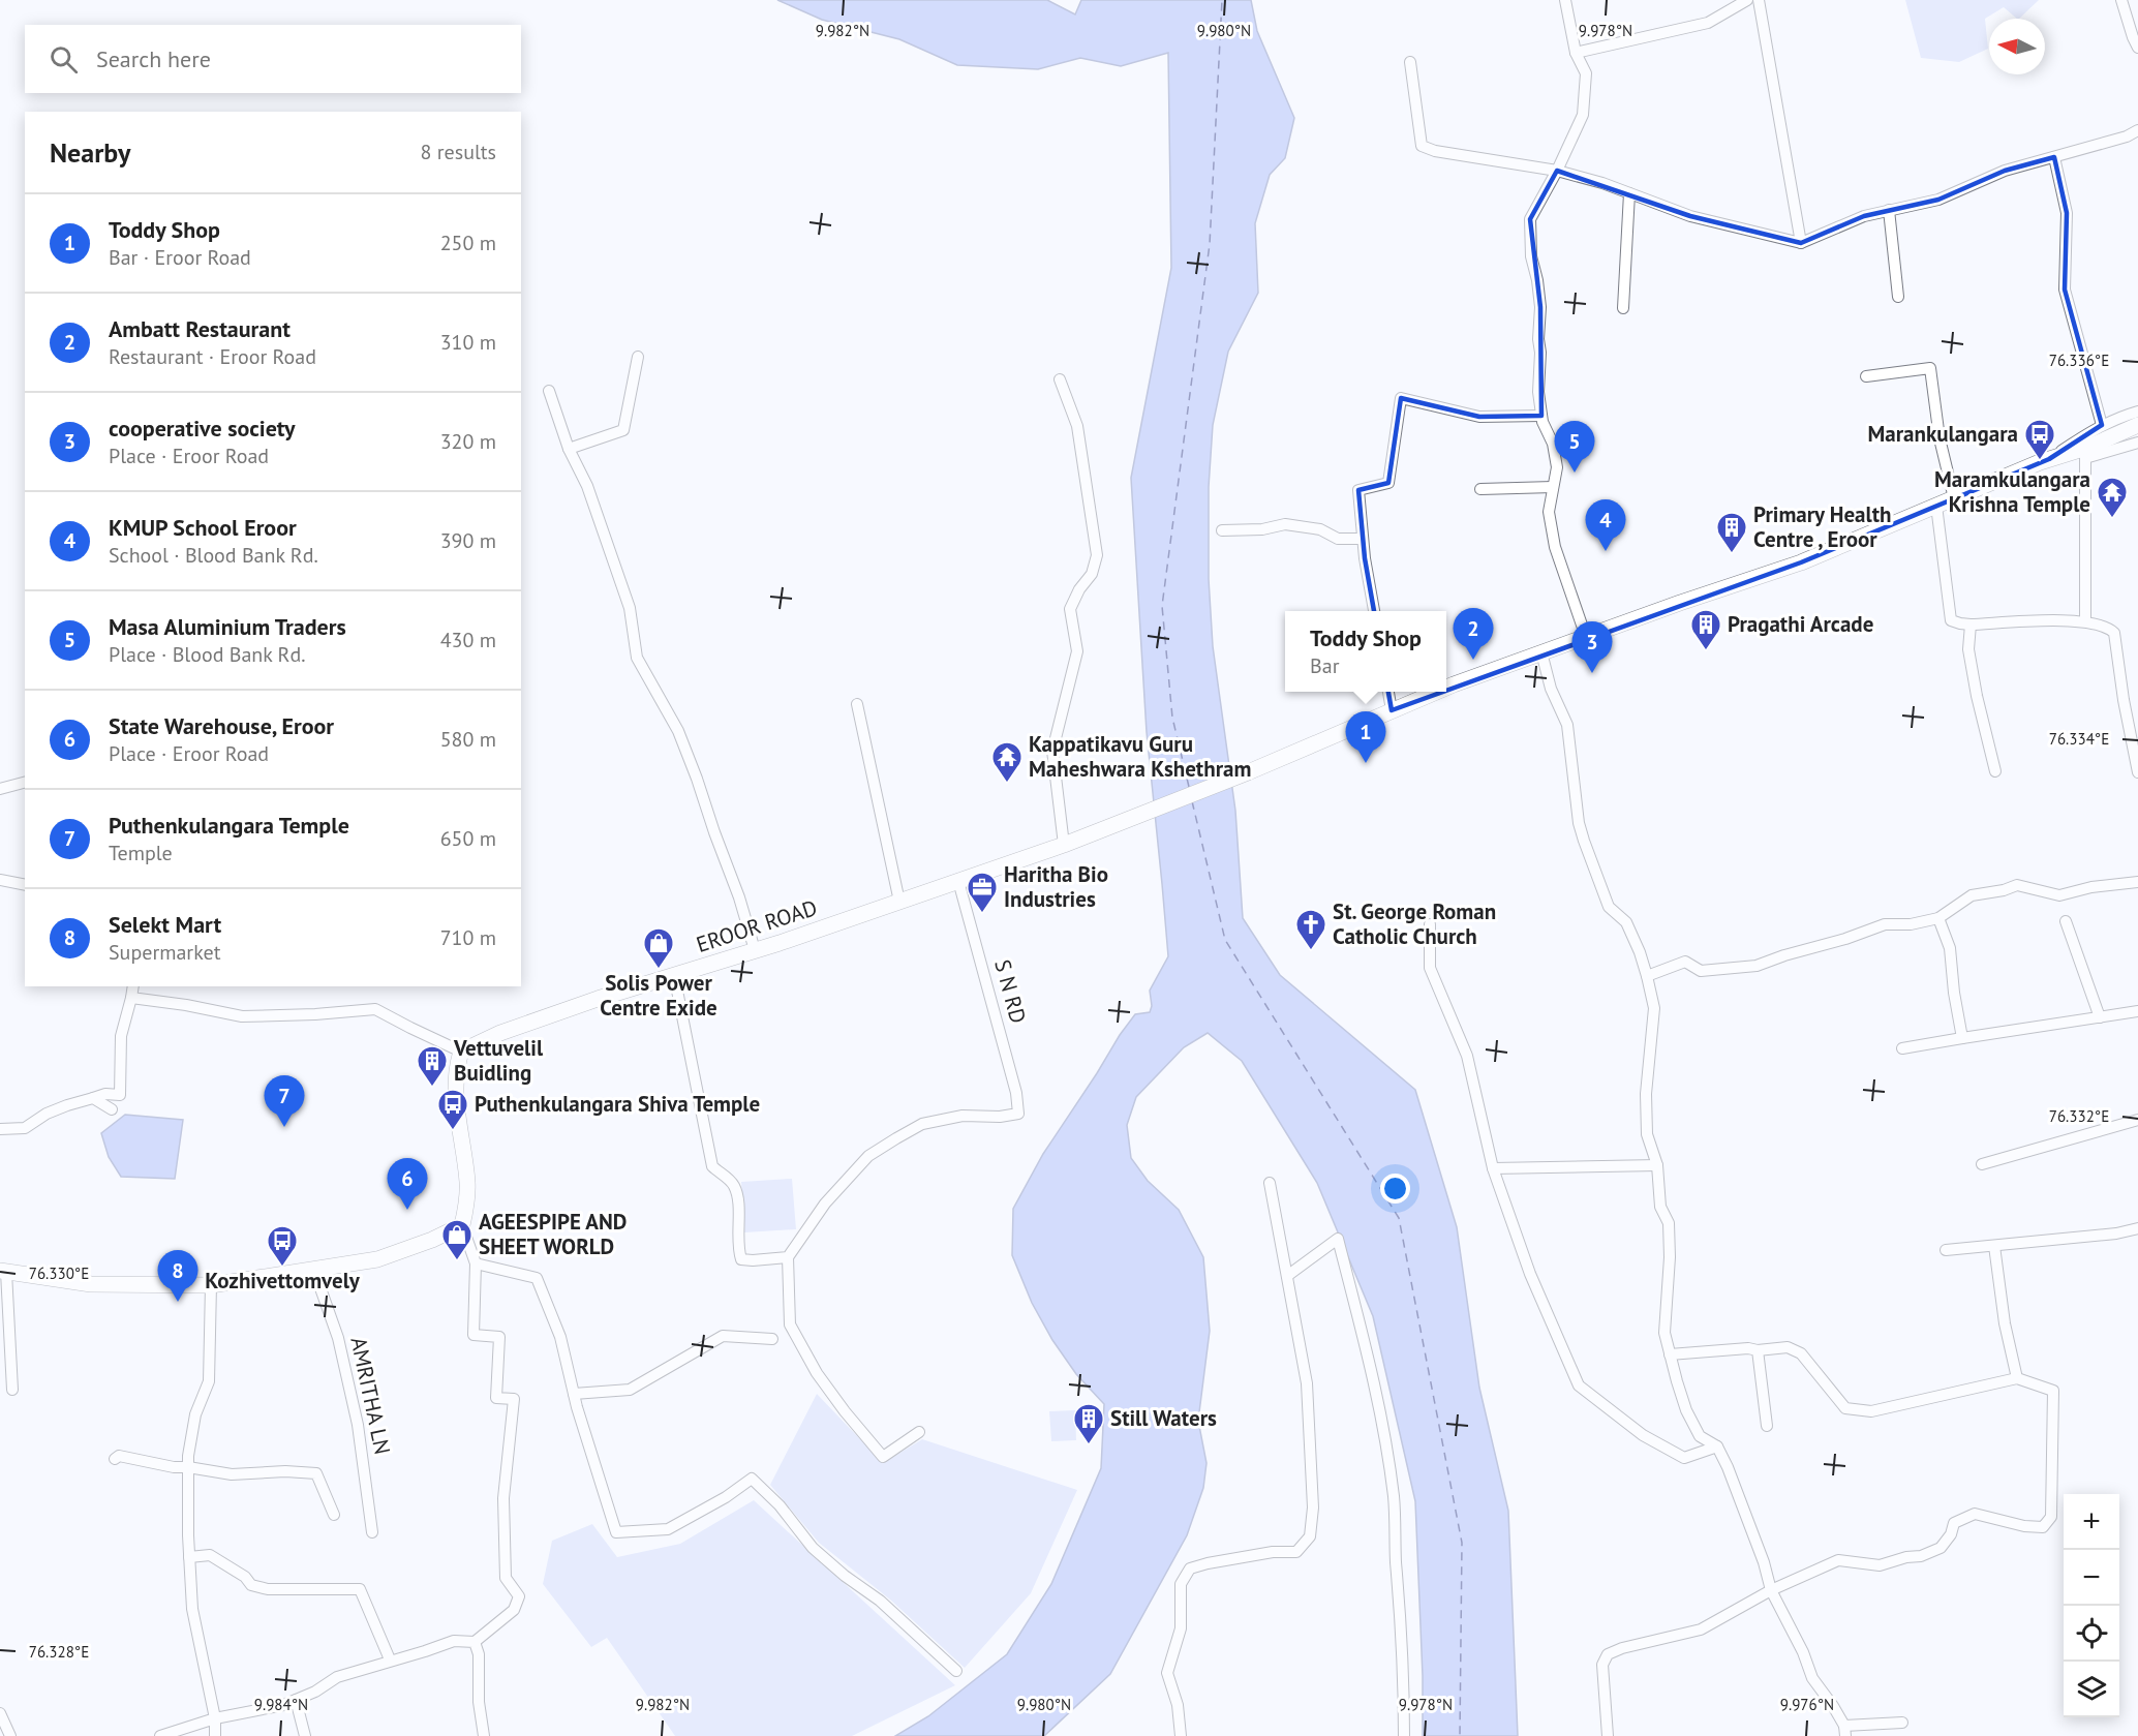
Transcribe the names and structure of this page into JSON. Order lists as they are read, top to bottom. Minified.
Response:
{"streets":{"main road":["EROOR ROAD"],"street":["S N RD","AMRITHA LN"]},"crossings":[["EROOR ROAD","S N RD"]],"places":{"bus stop":["Marankulangara","Puthenkulangara Shiva Temple","Kozhivettomvely"],"temple":["Maramkulangara Krishna Temple","Kappatikavu Guru Maheshwara Kshethram"],"building":["Primary Health Centre , Eroor","Pragathi Arcade","Vettuvelil Buidling","Still Waters"],"office":["Haritha Bio Industries"],"church":["St. George Roman Catholic Church"],"shop":["Solis Power Centre Exide","AGEESPIPE AND SHEET WORLD"]},"north":"left","page":{"search":"Search here","heading":["Nearby","8 results"],"list":[{"mark":"1","name":"Toddy Shop","note":"Bar · Eroor Road","value":"250 m"},{"mark":"2","name":"Ambatt Restaurant","note":"Restaurant · Eroor Road","value":"310 m"},{"mark":"3","name":"cooperative society","note":"Place · Eroor Road","value":"320 m"},{"mark":"4","name":"KMUP School Eroor","note":"School · Blood Bank Rd.","value":"390 m"},{"mark":"5","name":"Masa Aluminium Traders","note":"Place · Blood Bank Rd.","value":"430 m"},{"mark":"6","name":"State Warehouse, Eroor","note":"Place · Eroor Road","value":"580 m"},{"mark":"7","name":"Puthenkulangara Temple","note":"Temple","value":"650 m"},{"mark":"8","name":"Selekt Mart","note":"Supermarket","value":"710 m"}],"pins":["5","4","2","3","1","7","6","8"],"popup":["Toddy Shop","Bar"],"map_buttons":["+","−"]},"coordinates":["9.982°N","9.980°N","9.978°N","76.336°E","76.334°E","76.332°E","76.330°E","76.328°E","9.984°N","9.976°N"]}
